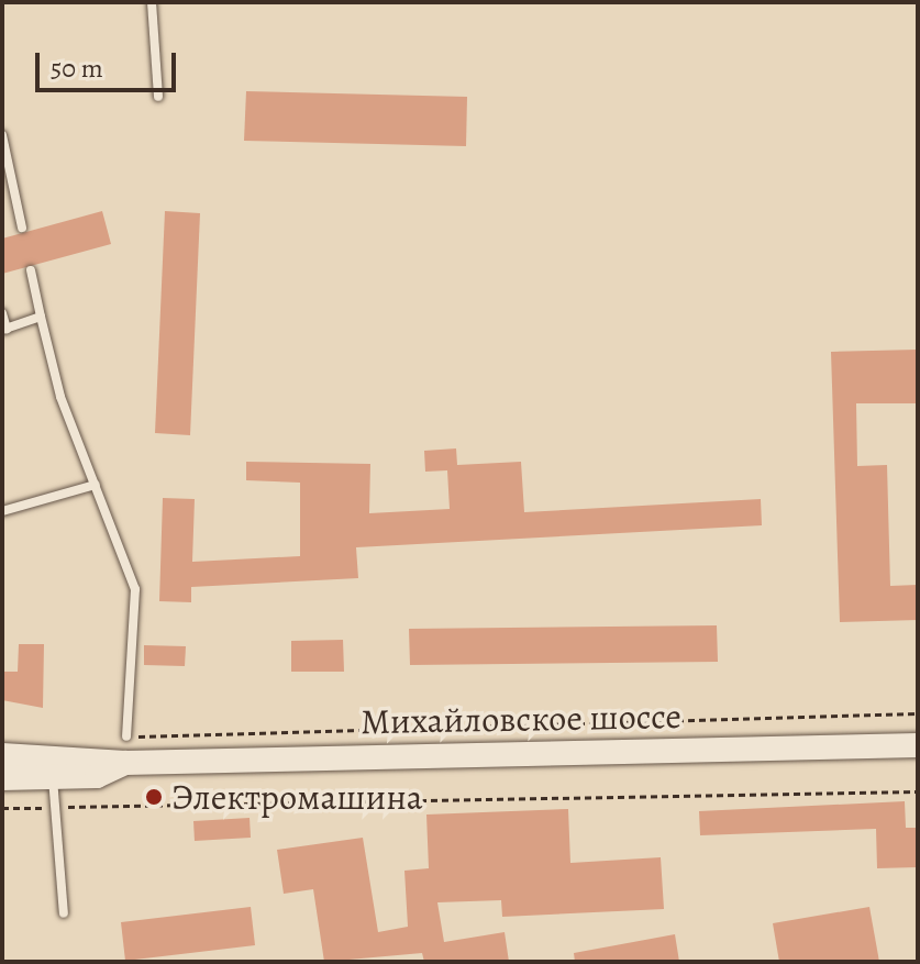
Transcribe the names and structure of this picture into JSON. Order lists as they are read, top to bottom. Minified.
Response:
{"streets":{"main road":["Михайловское шоссе"]},"places":["Электромашина"],"scale_bar":"50 m"}
